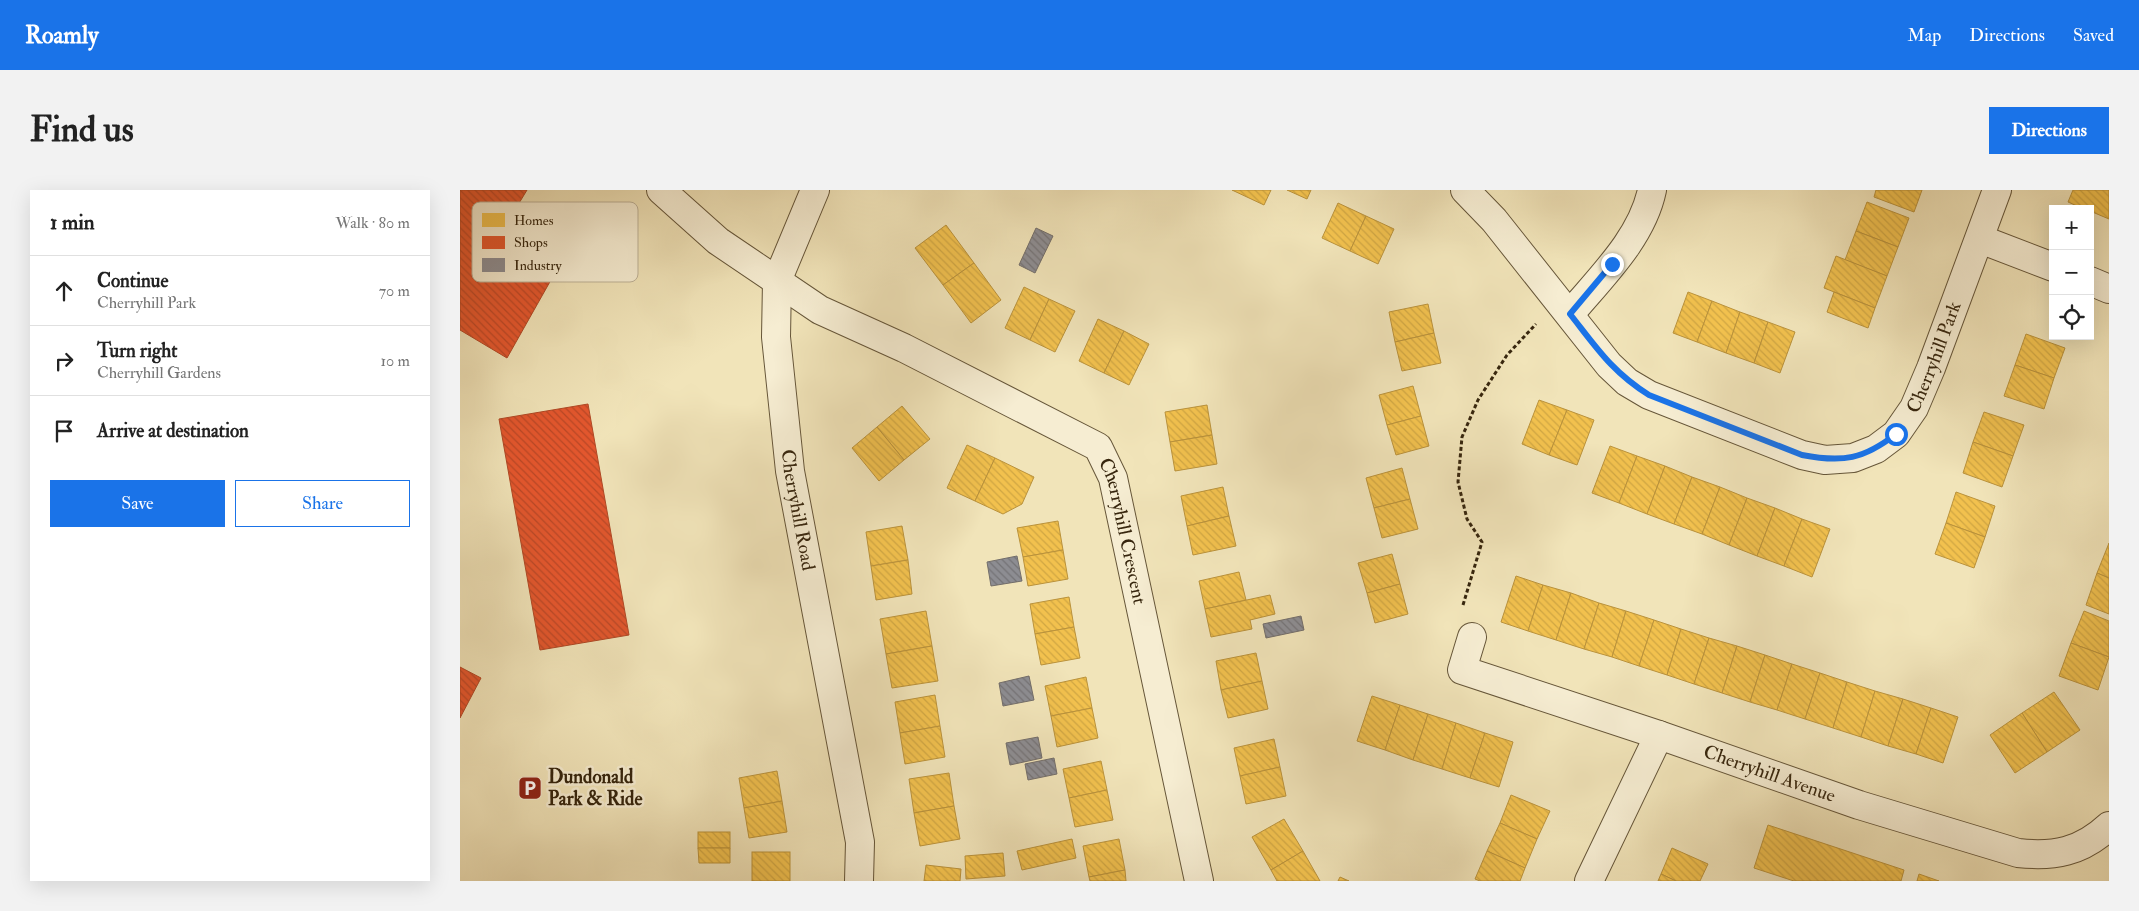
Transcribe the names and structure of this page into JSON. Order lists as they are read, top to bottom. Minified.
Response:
{"streets":{"street":["Cherryhill Park","Cherryhill Road","Cherryhill Crescent","Cherryhill Avenue"]},"crossings":[["Cherryhill Road","Cherryhill Crescent"]],"places":{"parking":["Dundonald Park & Ride"]},"legend":["Homes","Shops","Industry"],"page":{"header":"Roamly","nav":["Map","Directions","Saved"],"buttons":["Directions",["Save","Share"]],"title":"Find us","heading":["1 min","Walk · 80 m"],"map_buttons":["+","−"],"list":[["Continue","Cherryhill Park","70 m"],["Turn right","Cherryhill Gardens","10 m"],"Arrive at destination"]}}
